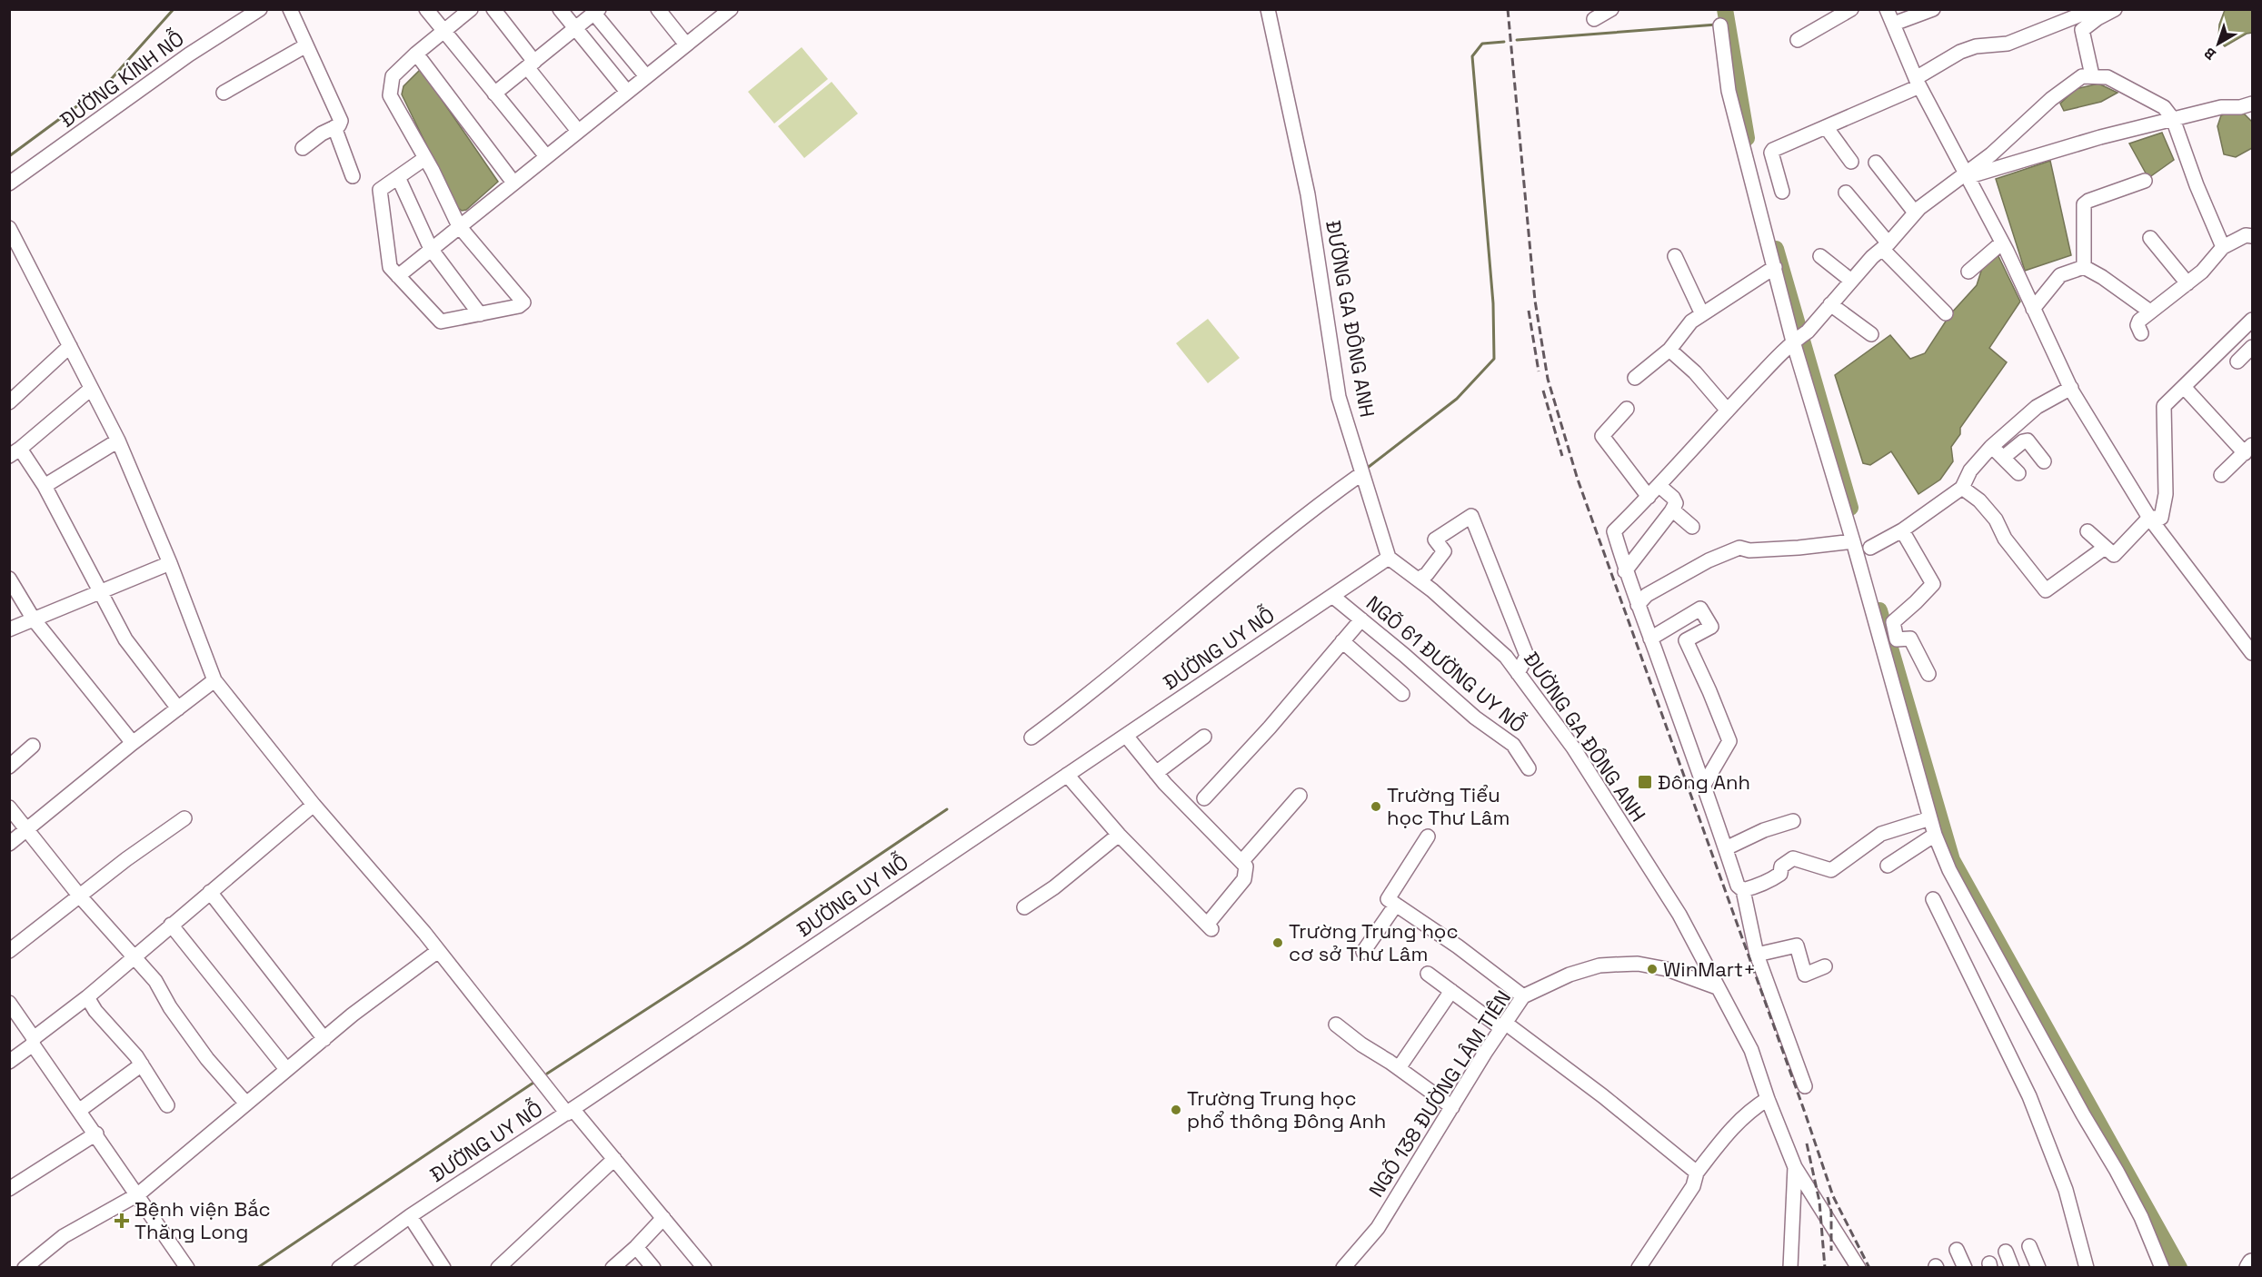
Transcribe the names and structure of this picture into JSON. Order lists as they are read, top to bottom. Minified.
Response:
{"streets":{"street":["ĐƯỜNG KÍNH NỖ","ĐƯỜNG GA ĐÔNG ANH","ĐƯỜNG UY NỖ","NGÕ 61 ĐƯỜNG UY NỖ","NGÕ 138 ĐƯỜNG LÂM TIÊN"]},"crossings":[["ĐƯỜNG GA ĐÔNG ANH","ĐƯỜNG UY NỖ"],["ĐƯỜNG GA ĐÔNG ANH","NGÕ 138 ĐƯỜNG LÂM TIÊN"],["ĐƯỜNG UY NỖ","NGÕ 61 ĐƯỜNG UY NỖ"]],"places":{"transit":["Đông Anh"],"other":["Trường Tiểu học Thư Lâm","Trường Trung học cơ sở Thư Lâm","WinMart+","Trường Trung học phổ thông Đông Anh"],"health":["Bệnh viện Bắc Thăng Long"]},"north":"bottom left"}
